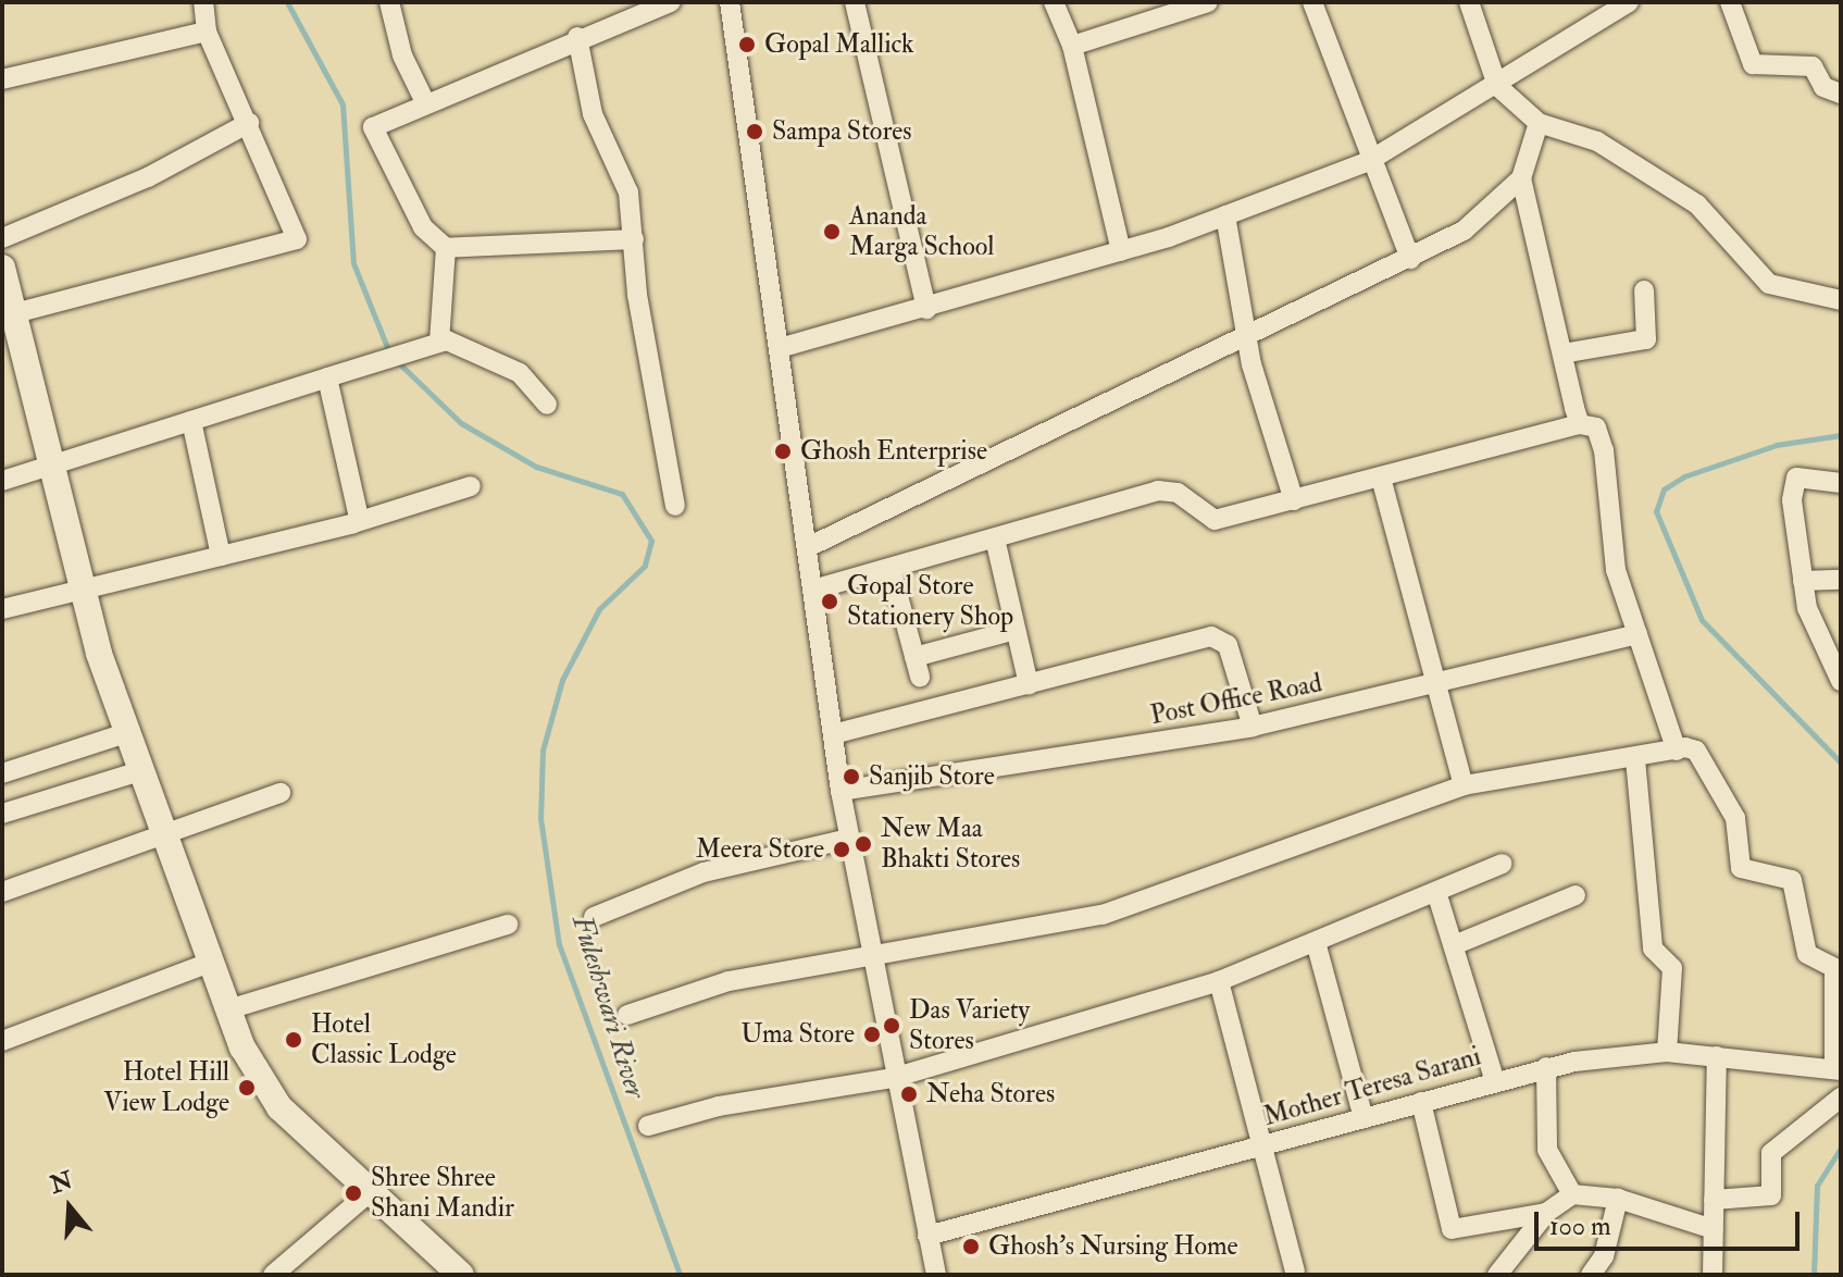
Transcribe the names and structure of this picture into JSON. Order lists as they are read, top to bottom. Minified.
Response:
{"streets":{"street":["Post Office Road","Mother Teresa Sarani"]},"water":["Fuleshwari River"],"places":["Gopal Mallick","Sampa Stores","Ananda Marga School","Ghosh Enterprise","Gopal Store Stationery Shop","Sanjib Store","New Maa Bhakti Stores","Meera Store","Das Variety Stores","Uma Store","Hotel Classic Lodge","Hotel Hill View Lodge","Neha Stores","Shree Shree Shani Mandir","Ghosh's Nursing Home"],"scale_bar":"100 m","north":"top"}
